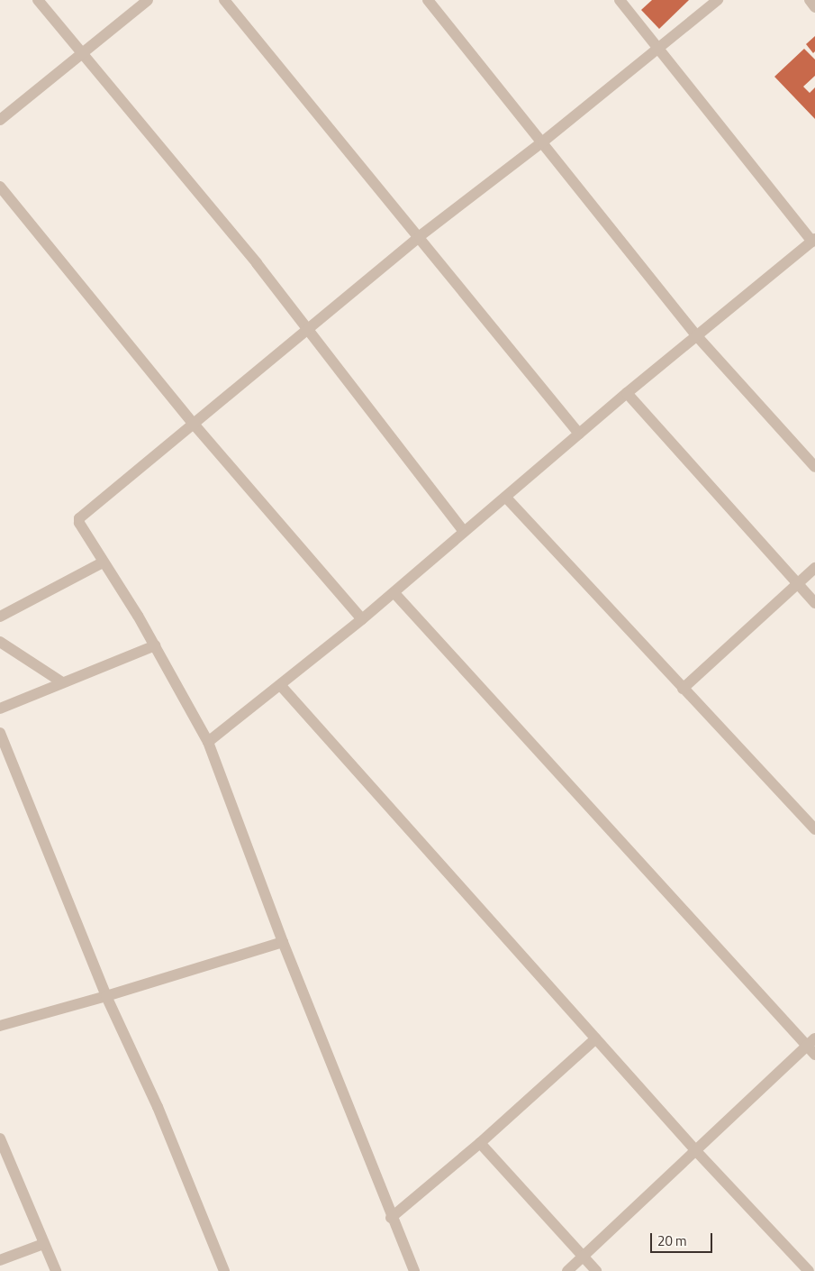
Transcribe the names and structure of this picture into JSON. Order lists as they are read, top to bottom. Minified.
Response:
{"scale_bar":"20 m"}
